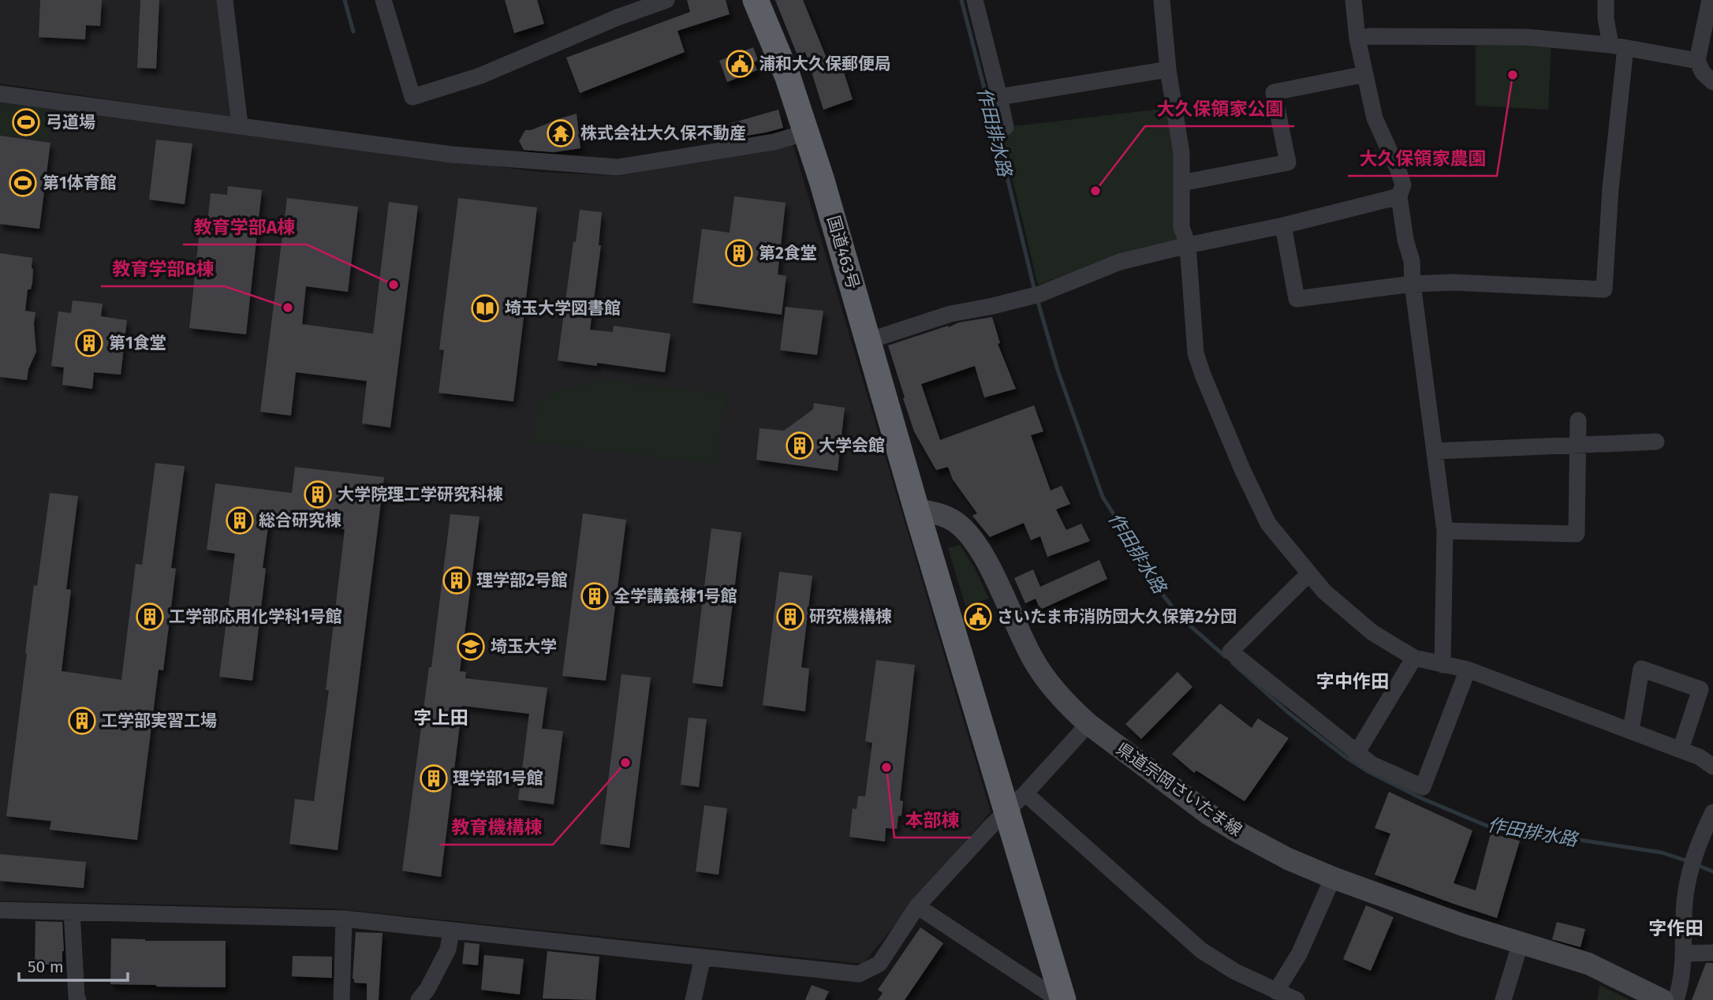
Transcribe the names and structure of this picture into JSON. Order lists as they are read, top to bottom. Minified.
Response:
{"streets":{"highway":["国道463号"],"main road":["県道宗岡さいたま線"]},"crossings":[["国道463号","県道宗岡さいたま線"]],"districts":["字中作田","字上田","字作田"],"water":["作田排水路"],"places":{"public building":["浦和大久保郵便局","さいたま市消防団大久保第2分団"],"other":["大久保領家農園","大久保領家公園","教育学部A棟","教育学部B棟","教育機構棟","本部棟"],"sports":["弓道場","第1体育館"],"temple":["株式会社大久保不動産"],"building":["第2食堂","第1食堂","大学会館","大学院理工学研究科棟","総合研究棟","理学部2号館","全学講義棟1号館","工学部応用化学科1号館","研究機構棟","工学部実習工場","理学部1号館"],"library":["埼玉大学図書館"],"school or university":["埼玉大学"]},"scale_bar":"50 m"}
